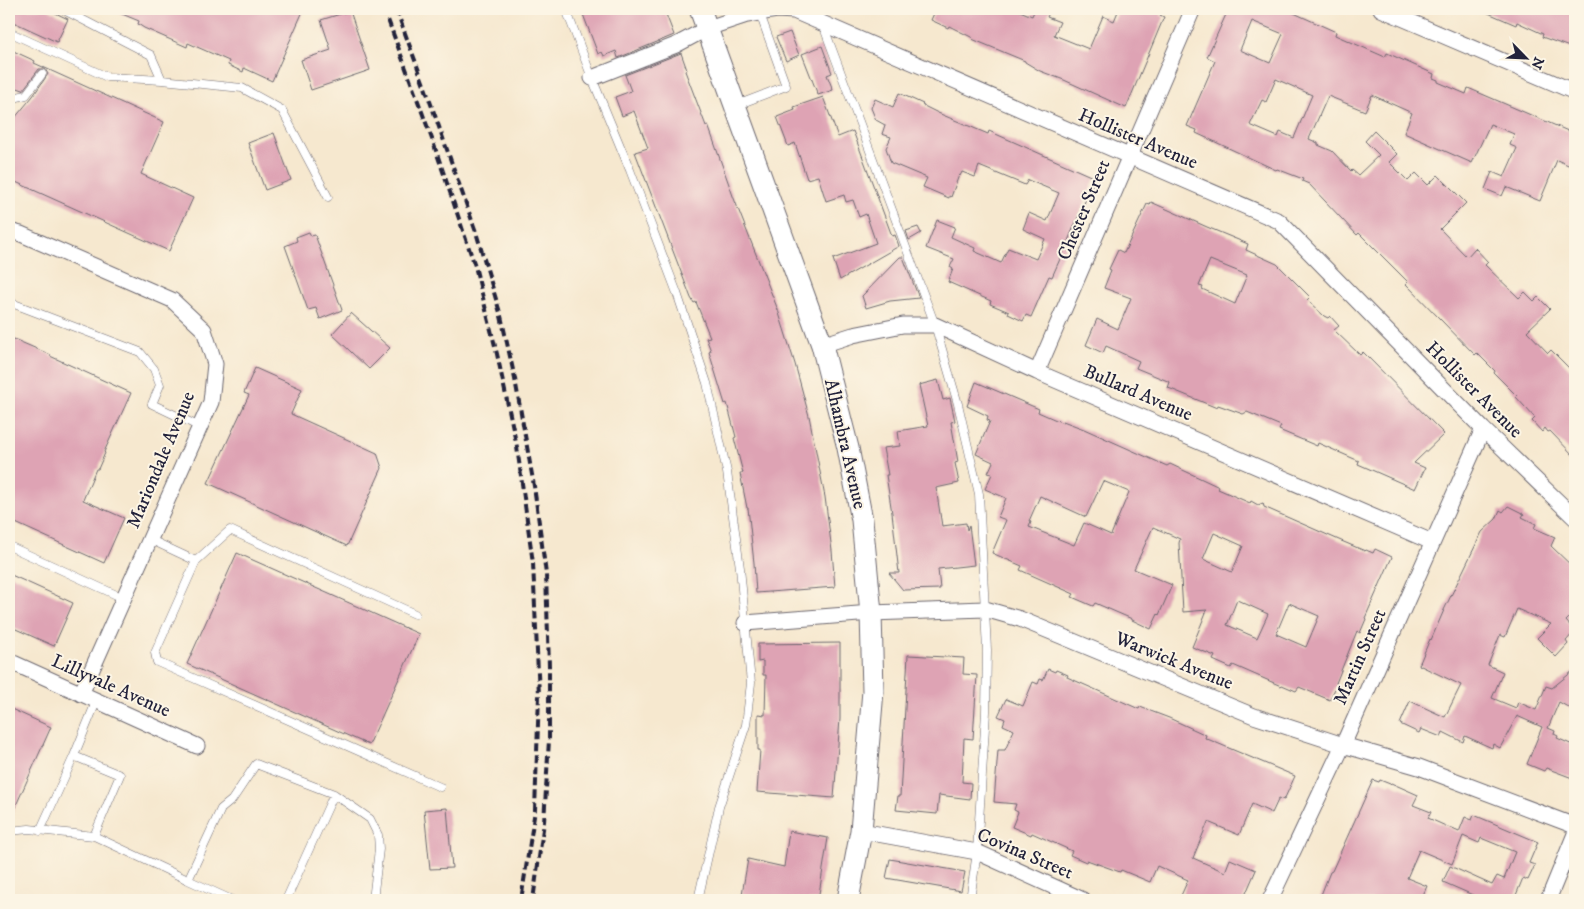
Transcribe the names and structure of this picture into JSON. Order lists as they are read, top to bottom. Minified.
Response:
{"streets":{"main road":["Alhambra Avenue"],"street":["Hollister Avenue","Chester Street","Bullard Avenue","Mariondale Avenue","Martin Street","Warwick Avenue","Lillyvale Avenue","Covina Street"]},"crossings":[["Hollister Avenue","Chester Street"],["Hollister Avenue","Alhambra Avenue"],["Hollister Avenue","Martin Street"],["Chester Street","Bullard Avenue"],["Bullard Avenue","Alhambra Avenue"],["Bullard Avenue","Martin Street"],["Alhambra Avenue","Warwick Avenue"],["Alhambra Avenue","Covina Street"],["Mariondale Avenue","Lillyvale Avenue"],["Martin Street","Warwick Avenue"]],"north":"bottom right"}
